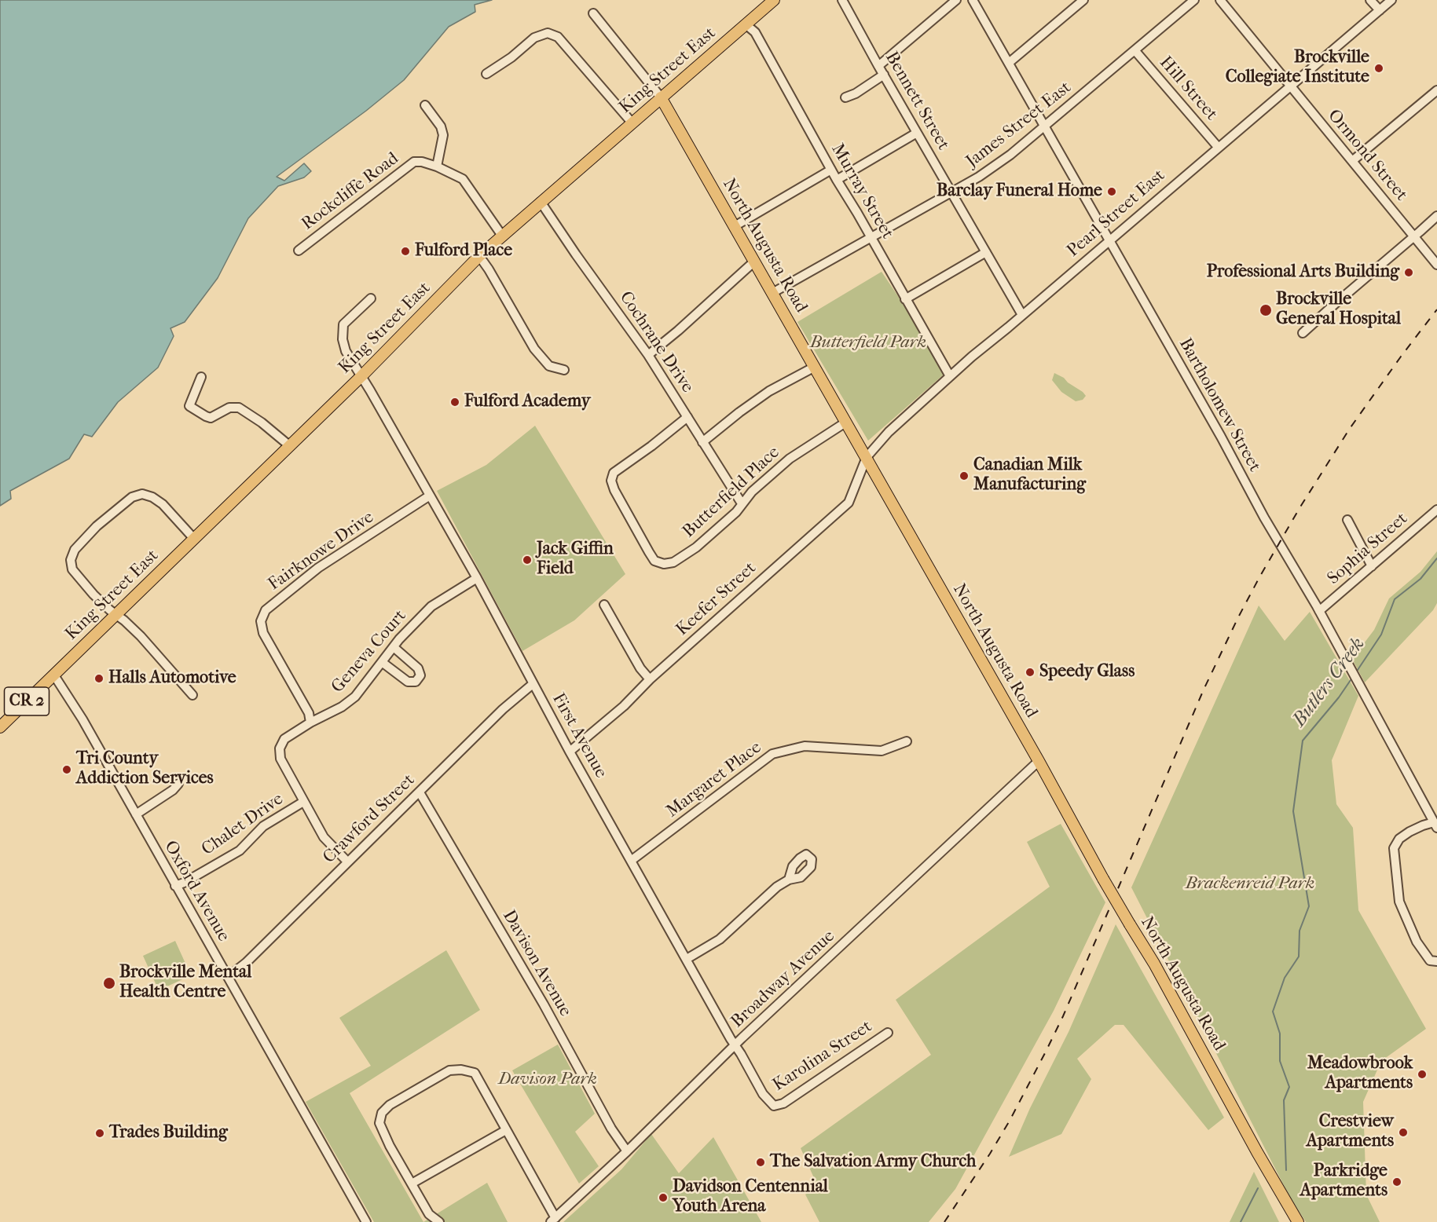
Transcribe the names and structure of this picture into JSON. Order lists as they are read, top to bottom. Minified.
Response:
{"streets":{"main road":["King Street East","North Augusta Road","CR 2"],"street":["Hill Street","Bennett Street","James Street East","Ormond Street","Rockcliffe Road","Murray Street","Pearl Street East","Cochrane Drive","Bartholomew Street","Butterfield Place","Sophia Street","Fairknowe Drive","Keefer Street","Geneva Court","First Avenue","Margaret Place","Crawford Street","Chalet Drive","Oxford Avenue","Davison Avenue","Broadway Avenue","Karolina Street"]},"crossings":[["King Street East","Rockcliffe Road"],["King Street East","Murray Street"],["King Street East","North Augusta Road"],["King Street East","Cochrane Drive"],["King Street East","CR 2"],["King Street East","First Avenue"],["King Street East","Oxford Avenue"],["Hill Street","James Street East"],["Hill Street","Pearl Street East"],["Bennett Street","James Street East"],["Bennett Street","Pearl Street East"],["James Street East","Murray Street"],["James Street East","North Augusta Road"],["James Street East","Bartholomew Street"],["Ormond Street","Pearl Street East"],["Murray Street","Pearl Street East"],["Pearl Street East","North Augusta Road"],["Pearl Street East","Bartholomew Street"],["Pearl Street East","Keefer Street"],["North Augusta Road","Butterfield Place"],["North Augusta Road","Keefer Street"],["North Augusta Road","Broadway Avenue"],["Cochrane Drive","Butterfield Place"],["Bartholomew Street","Sophia Street"],["Fairknowe Drive","Geneva Court"],["Fairknowe Drive","First Avenue"],["Keefer Street","First Avenue"],["Geneva Court","First Avenue"],["Geneva Court","Crawford Street"],["Geneva Court","Chalet Drive"],["CR 2","Oxford Avenue"],["First Avenue","Margaret Place"],["First Avenue","Crawford Street"],["First Avenue","Broadway Avenue"],["First Avenue","Karolina Street"],["Crawford Street","Oxford Avenue"],["Crawford Street","Davison Avenue"],["Chalet Drive","Oxford Avenue"],["Davison Avenue","Broadway Avenue"]],"water":["Butlers Creek"],"parks":["Butterfield Park","Brackenreid Park","Davison Park"],"places":["Brockville Collegiate Institute","Barclay Funeral Home","Fulford Place","Professional Arts Building","Brockville General Hospital","Fulford Academy","Canadian Milk Manufacturing","Jack Giffin Field","Speedy Glass","Halls Automotive","Tri County Addiction Services","Brockville Mental Health Centre","Meadowbrook Apartments","Crestview Apartments","Trades Building","The Salvation Army Church","Parkridge Apartments","Davidson Centennial Youth Arena"]}
